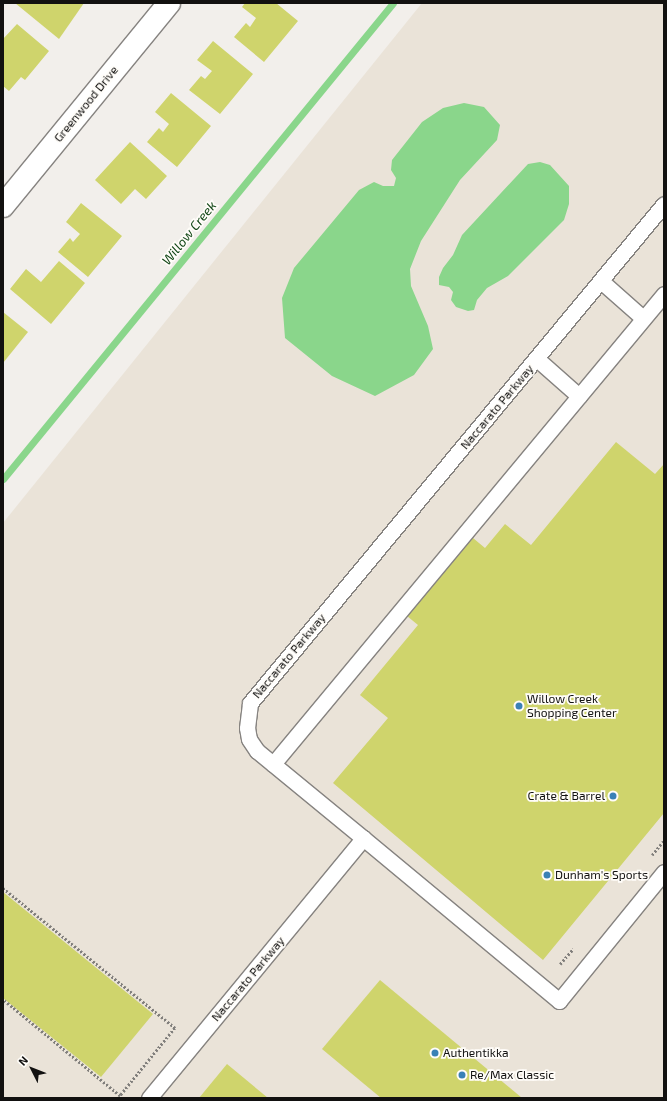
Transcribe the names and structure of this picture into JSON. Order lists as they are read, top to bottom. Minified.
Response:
{"streets":{"street":["Greenwood Drive"],"lane":["Naccarato Parkway"]},"water":["Willow Creek"],"places":["Willow Creek Shopping Center","Crate & Barrel","Dunham's Sports","Authentikka","Re/Max Classic"],"north":"top left"}
